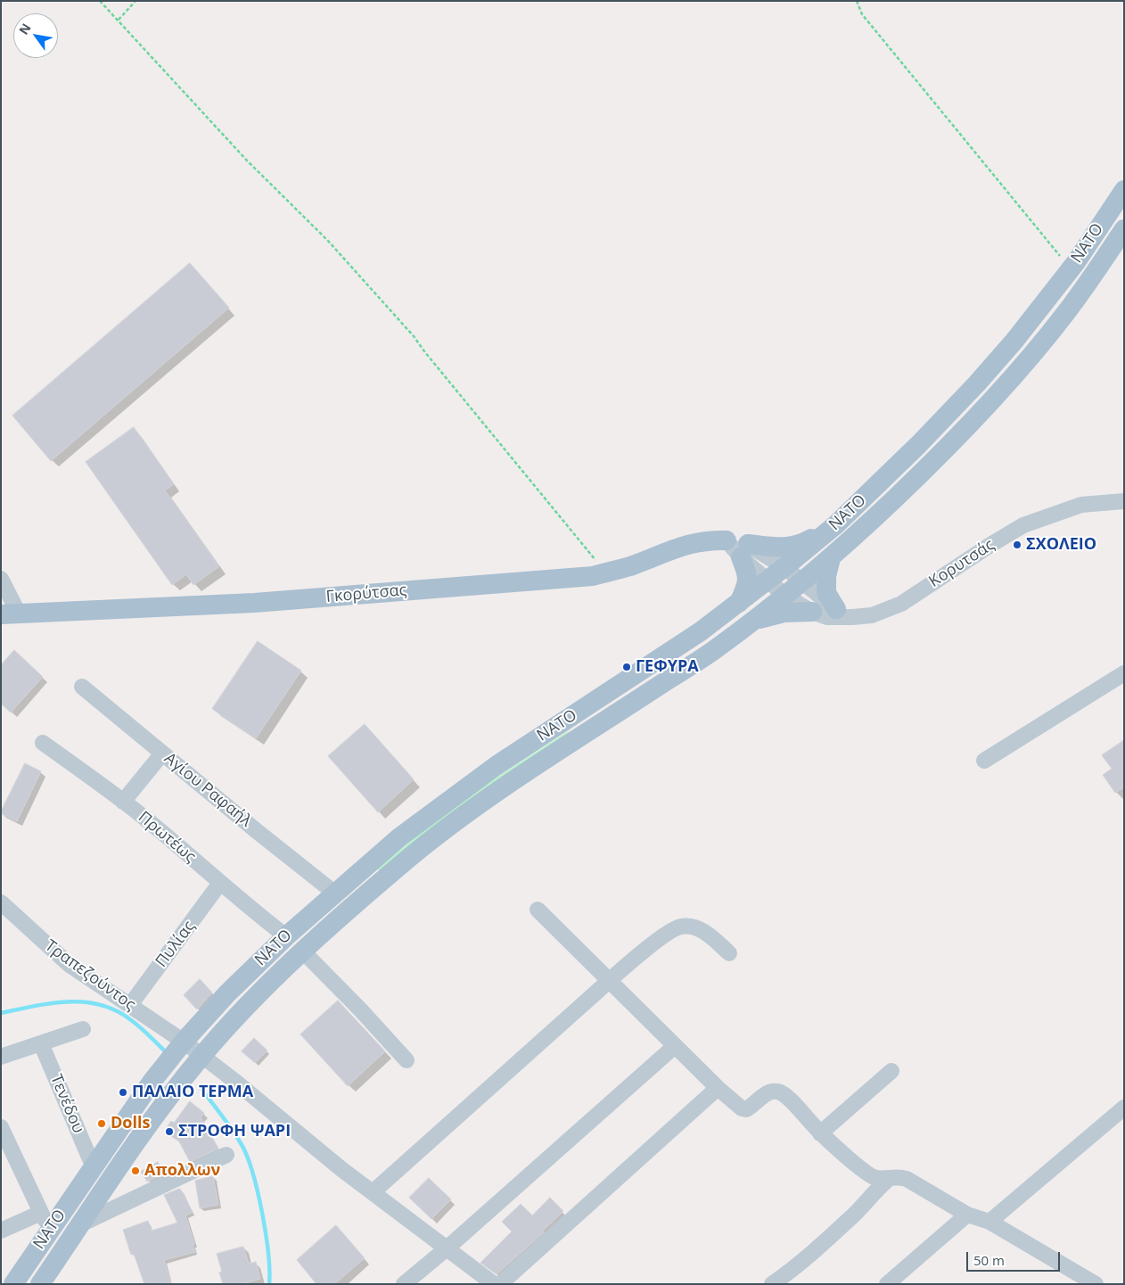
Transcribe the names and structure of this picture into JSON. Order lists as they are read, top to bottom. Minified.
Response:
{"streets":{"main road":["ΝΑΤΟ","Γκορύτσας"],"street":["Κορυτσάς","Αγίου Ραφαήλ","Πρωτέως","Πυλίας","Τραπεζούντος","Τενέδου"]},"crossings":[["ΝΑΤΟ","Κορυτσάς"],["ΝΑΤΟ","Αγίου Ραφαήλ"],["ΝΑΤΟ","Πρωτέως"],["ΝΑΤΟ","Τραπεζούντος"],["ΝΑΤΟ","Τενέδου"],["Πρωτέως","Πυλίας"],["Πυλίας","Τραπεζούντος"]],"places":["ΣΧΟΛΕΙΟ","ΓΕΦΥΡΑ","ΠΑΛΑΙΟ ΤΕΡΜΑ","Dolls","ΣΤΡΟΦΗ ΨΑΡΙ","Απολλων"],"scale_bar":"50 m","north":"top left"}
